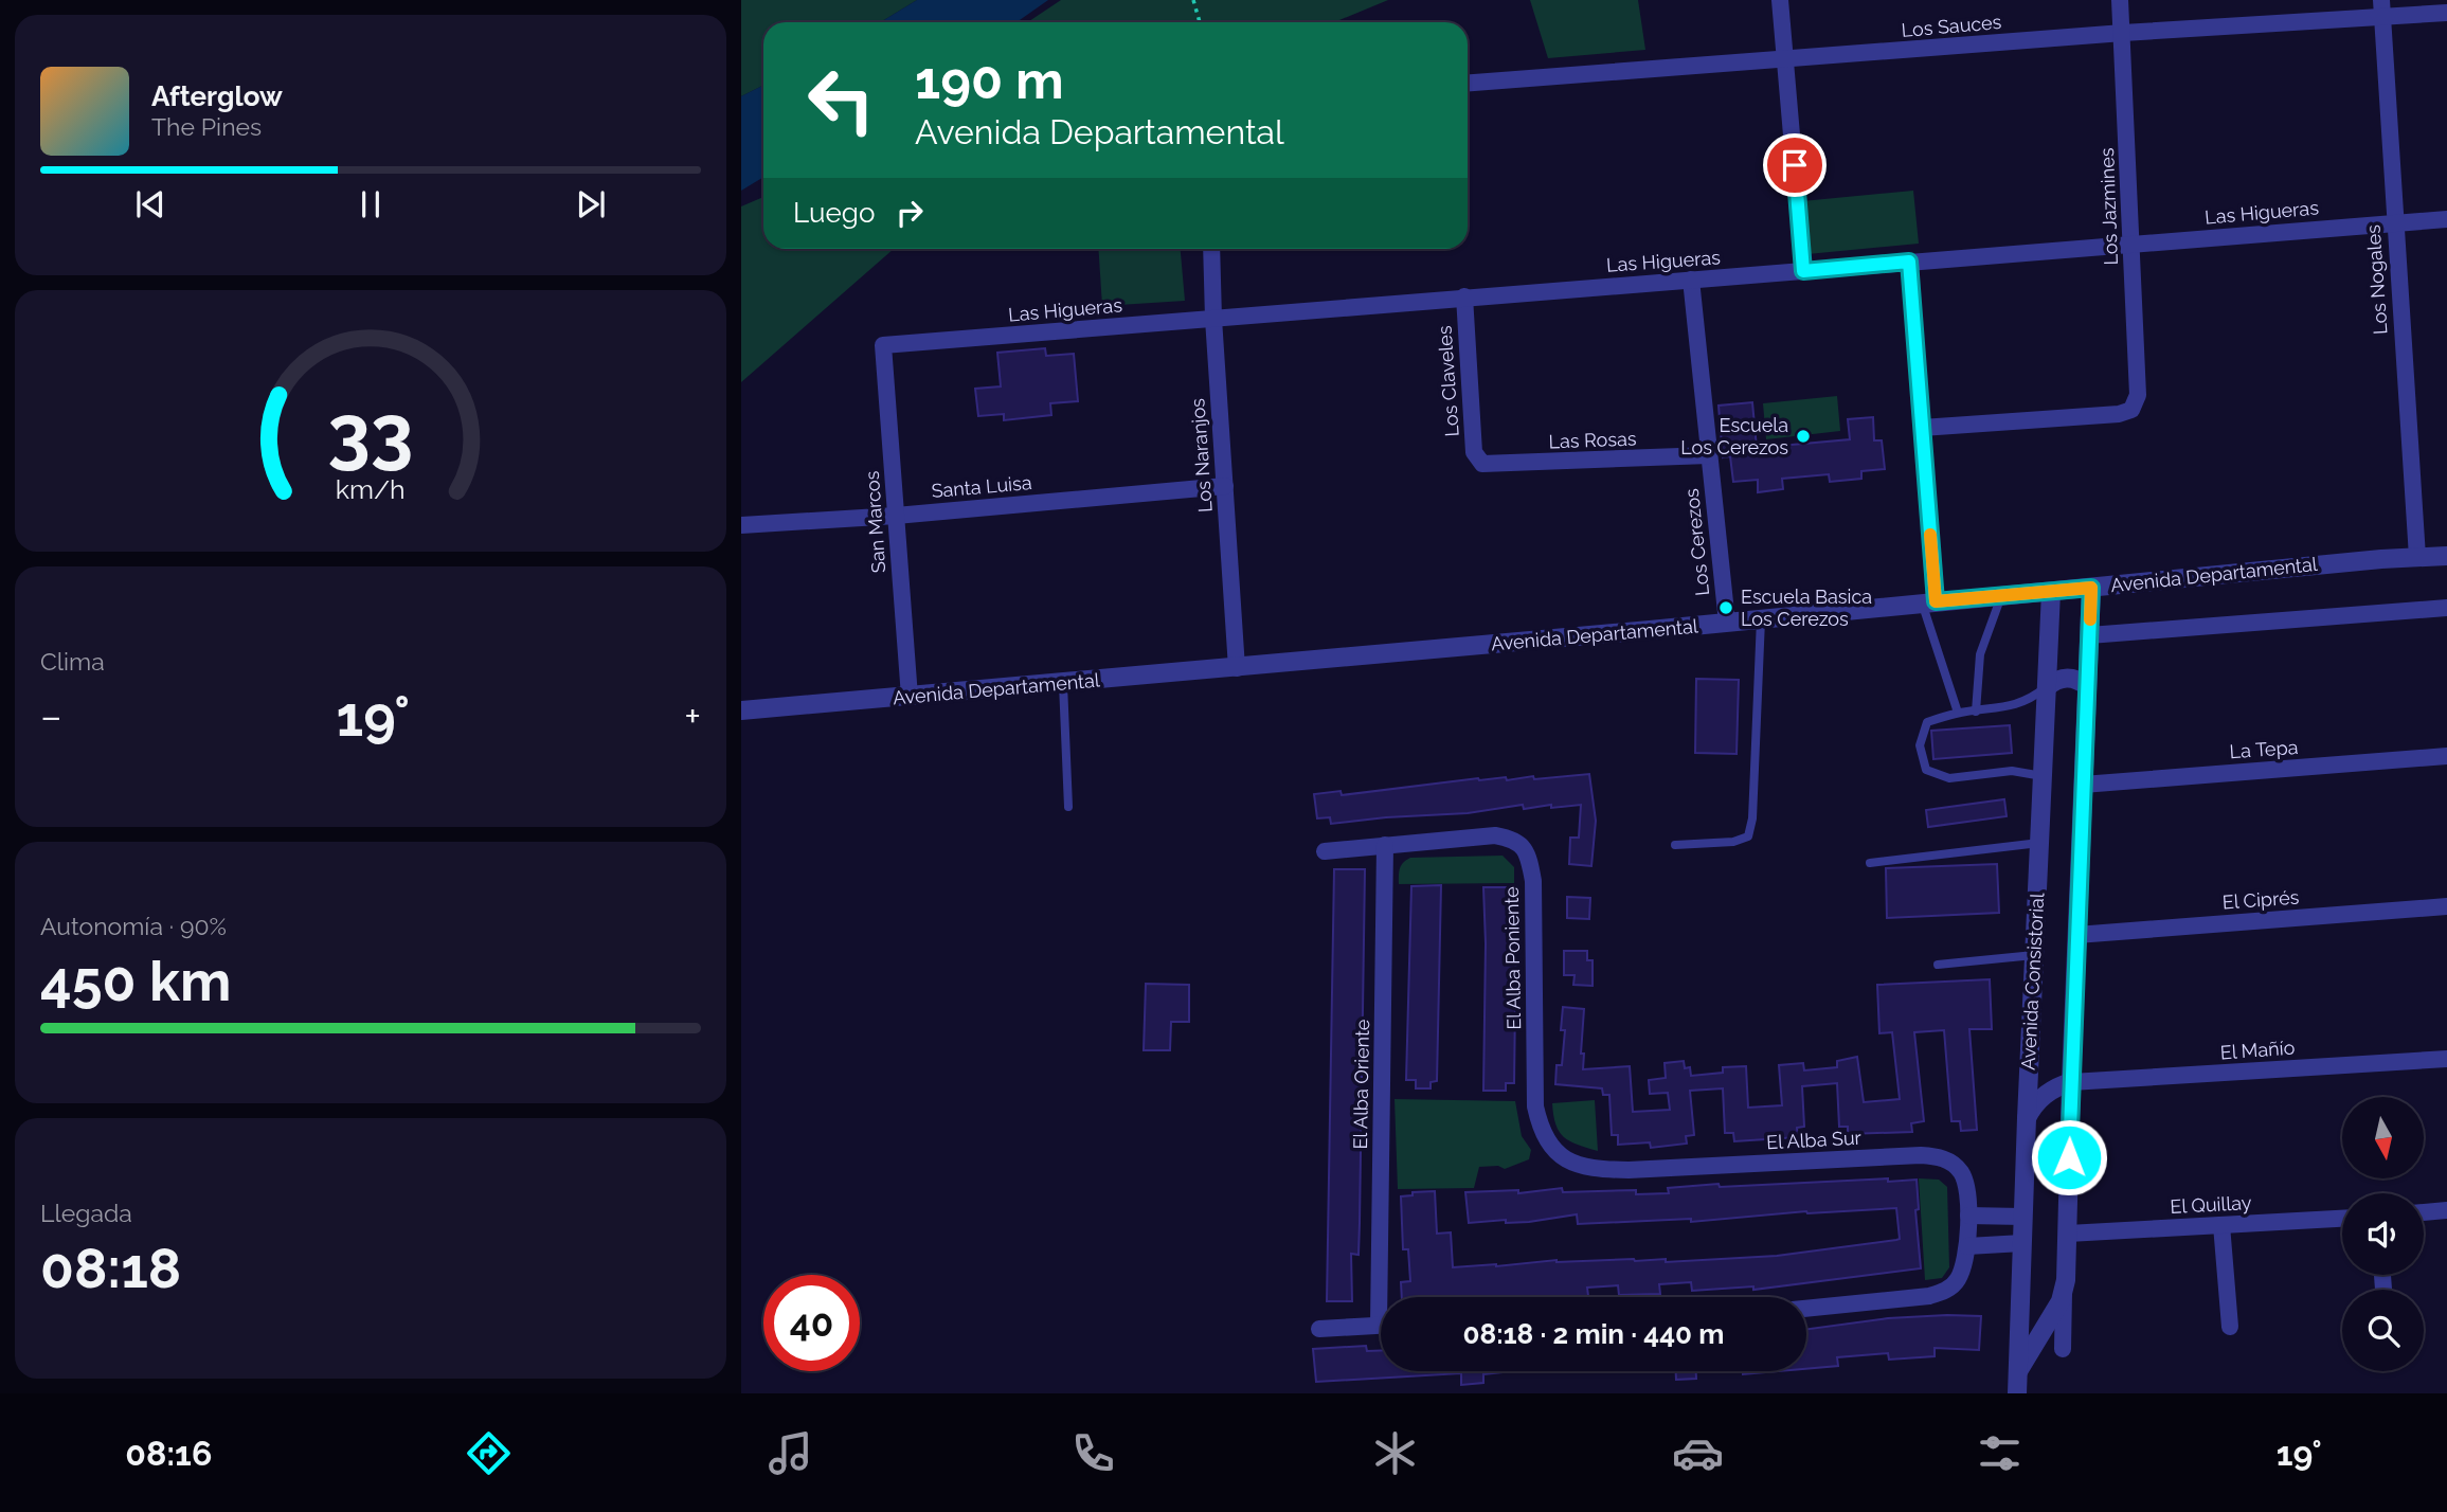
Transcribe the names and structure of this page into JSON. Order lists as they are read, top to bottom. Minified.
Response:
{"streets":{"street":["Los Sauces","Los Jazmines","Las Higueras","Los Nogales","Los Claveles","Las Rosas","Los Naranjos","Santa Luisa","San Marcos","Los Cerezos","Avenida Departamental","La Tepa","El Ciprés","El Alba Poniente","Avenida Consistorial","El Mañío","El Alba Oriente","El Alba Sur","El Quillay"]},"crossings":[["Los Sauces","Los Jazmines"],["Los Sauces","Los Nogales"],["Los Jazmines","Las Higueras"],["Las Higueras","Los Nogales"],["Las Higueras","Los Claveles"],["Las Higueras","Los Naranjos"],["Las Higueras","San Marcos"],["Las Higueras","Los Cerezos"],["Los Nogales","Avenida Departamental"],["Los Claveles","Las Rosas"],["Las Rosas","Los Cerezos"],["Los Naranjos","Santa Luisa"],["Los Naranjos","Avenida Departamental"],["Santa Luisa","San Marcos"],["San Marcos","Avenida Departamental"],["Los Cerezos","Avenida Departamental"],["Avenida Departamental","Avenida Consistorial"],["La Tepa","Avenida Consistorial"],["El Ciprés","Avenida Consistorial"],["El Alba Poniente","El Alba Oriente"],["El Alba Poniente","El Alba Sur"],["Avenida Consistorial","El Mañío"],["Avenida Consistorial","El Quillay"]],"places":["Escuela Los Cerezos","Escuela Basica Los Cerezos"],"north":"bottom","page":{"turn":["190 m","Avenida Departamental"],"song":["Afterglow","The Pines"],"then":"Luego","tile":["Clima",["Autonomía · 90%","450 km"],["Llegada","08:18"]],"heat":["−","19°","+"],"limit":"40","trip":"08:18 · 2 min · 440 m","tabs":["08:16","19°"],"gauge":["33","km/h"]}}
